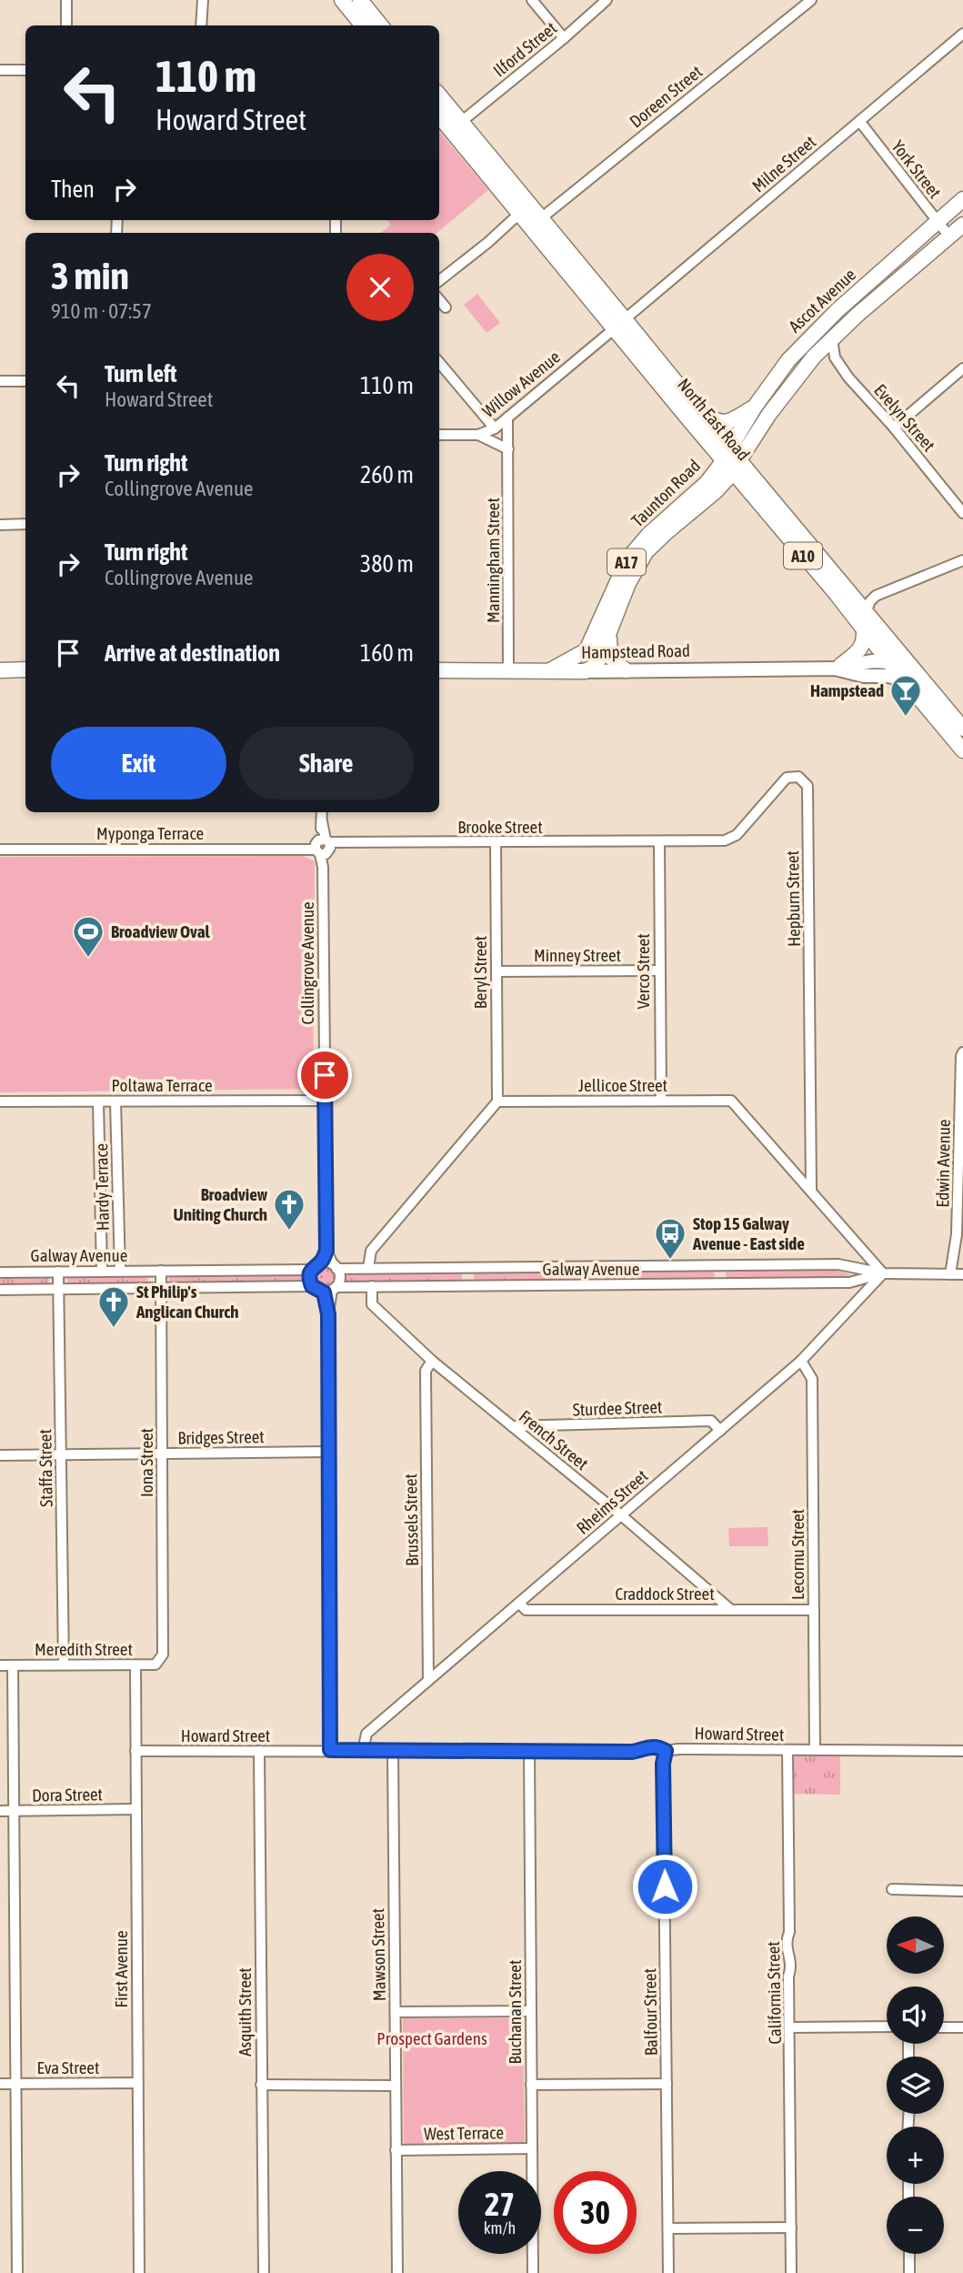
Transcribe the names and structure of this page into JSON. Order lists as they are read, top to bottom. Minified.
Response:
{"streets":{"highway":["Ascot Avenue","North East Road","Taunton Road","A10","A17","Hampstead Road"],"street":["Ilford Street","Doreen Street","Milne Street","York Street","Willow Avenue","Evelyn Street","Manningham Street","Brooke Street","Myponga Terrace","Hepburn Street","Minney Street","Collingrove Avenue","Verco Street","Beryl Street","Poltawa Terrace","Jellicoe Street","Edwin Avenue","Hardy Terrace","Galway Avenue","Sturdee Street","Bridges Street","French Street","Iona Street","Staffa Street","Rheims Street","Brussels Street","Lecornu Street","Craddock Street","Meredith Street","Howard Street","Dora Street","Mawson Street","First Avenue","California Street","Asquith Street","Buchanan Street","Balfour Street","Eva Street","West Terrace"]},"crossings":[["Ilford Street","North East Road"],["Doreen Street","North East Road"],["Milne Street","York Street"],["Milne Street","Willow Avenue"],["Milne Street","North East Road"],["York Street","Ascot Avenue"],["Ascot Avenue","Evelyn Street"],["Ascot Avenue","North East Road"],["Ascot Avenue","Taunton Road"],["Willow Avenue","North East Road"],["Willow Avenue","Manningham Street"],["North East Road","Taunton Road"],["North East Road","Hampstead Road"],["Taunton Road","Hampstead Road"],["Manningham Street","Hampstead Road"],["Brooke Street","Myponga Terrace"],["Brooke Street","Hepburn Street"],["Brooke Street","Collingrove Avenue"],["Brooke Street","Verco Street"],["Brooke Street","Beryl Street"],["Myponga Terrace","Collingrove Avenue"],["Hepburn Street","Verco Street"],["Hepburn Street","Jellicoe Street"],["Minney Street","Verco Street"],["Minney Street","Beryl Street"],["Collingrove Avenue","Poltawa Terrace"],["Collingrove Avenue","Galway Avenue"],["Verco Street","Jellicoe Street"],["Beryl Street","Jellicoe Street"],["Poltawa Terrace","Hardy Terrace"],["Jellicoe Street","Galway Avenue"],["Jellicoe Street","Rheims Street"],["Edwin Avenue","Galway Avenue"],["Hardy Terrace","Galway Avenue"],["Galway Avenue","French Street"],["Galway Avenue","Iona Street"],["Galway Avenue","Staffa Street"],["Galway Avenue","Rheims Street"],["Sturdee Street","French Street"],["Sturdee Street","Rheims Street"],["Bridges Street","Iona Street"],["Bridges Street","Staffa Street"],["French Street","Rheims Street"],["French Street","Brussels Street"],["French Street","Craddock Street"],["Iona Street","Meredith Street"],["Staffa Street","Meredith Street"],["Rheims Street","Brussels Street"],["Rheims Street","Lecornu Street"],["Rheims Street","Craddock Street"],["Rheims Street","Howard Street"],["Lecornu Street","Craddock Street"],["Lecornu Street","Howard Street"],["Meredith Street","First Avenue"],["Howard Street","Mawson Street"],["Howard Street","First Avenue"],["Howard Street","California Street"],["Howard Street","Asquith Street"],["Howard Street","Buchanan Street"],["Howard Street","Balfour Street"],["Dora Street","First Avenue"],["Mawson Street","West Terrace"],["First Avenue","Eva Street"],["Buchanan Street","West Terrace"]],"parks":["Prospect Gardens"],"places":{"bar":["Hampstead"],"sports":["Broadview Oval"],"church":["Broadview Uniting Church","St Philip's Anglican Church"],"bus stop":["Stop 15 Galway Avenue - East side"]},"north":"left","page":{"turn":["110 m","Howard Street"],"then":"Then","heading":["3 min","910 m · 07:57"],"list":[{"name":"Turn left","note":"Howard Street","value":"110 m"},{"name":"Turn right","note":"Collingrove Avenue","value":"260 m"},{"name":"Turn right","note":"Collingrove Avenue","value":"380 m"},{"name":"Arrive at destination","value":"160 m"}],"buttons":["Exit","Share"],"map_buttons":["+","−"],"speed":"27 km/h","limit":"30"}}
